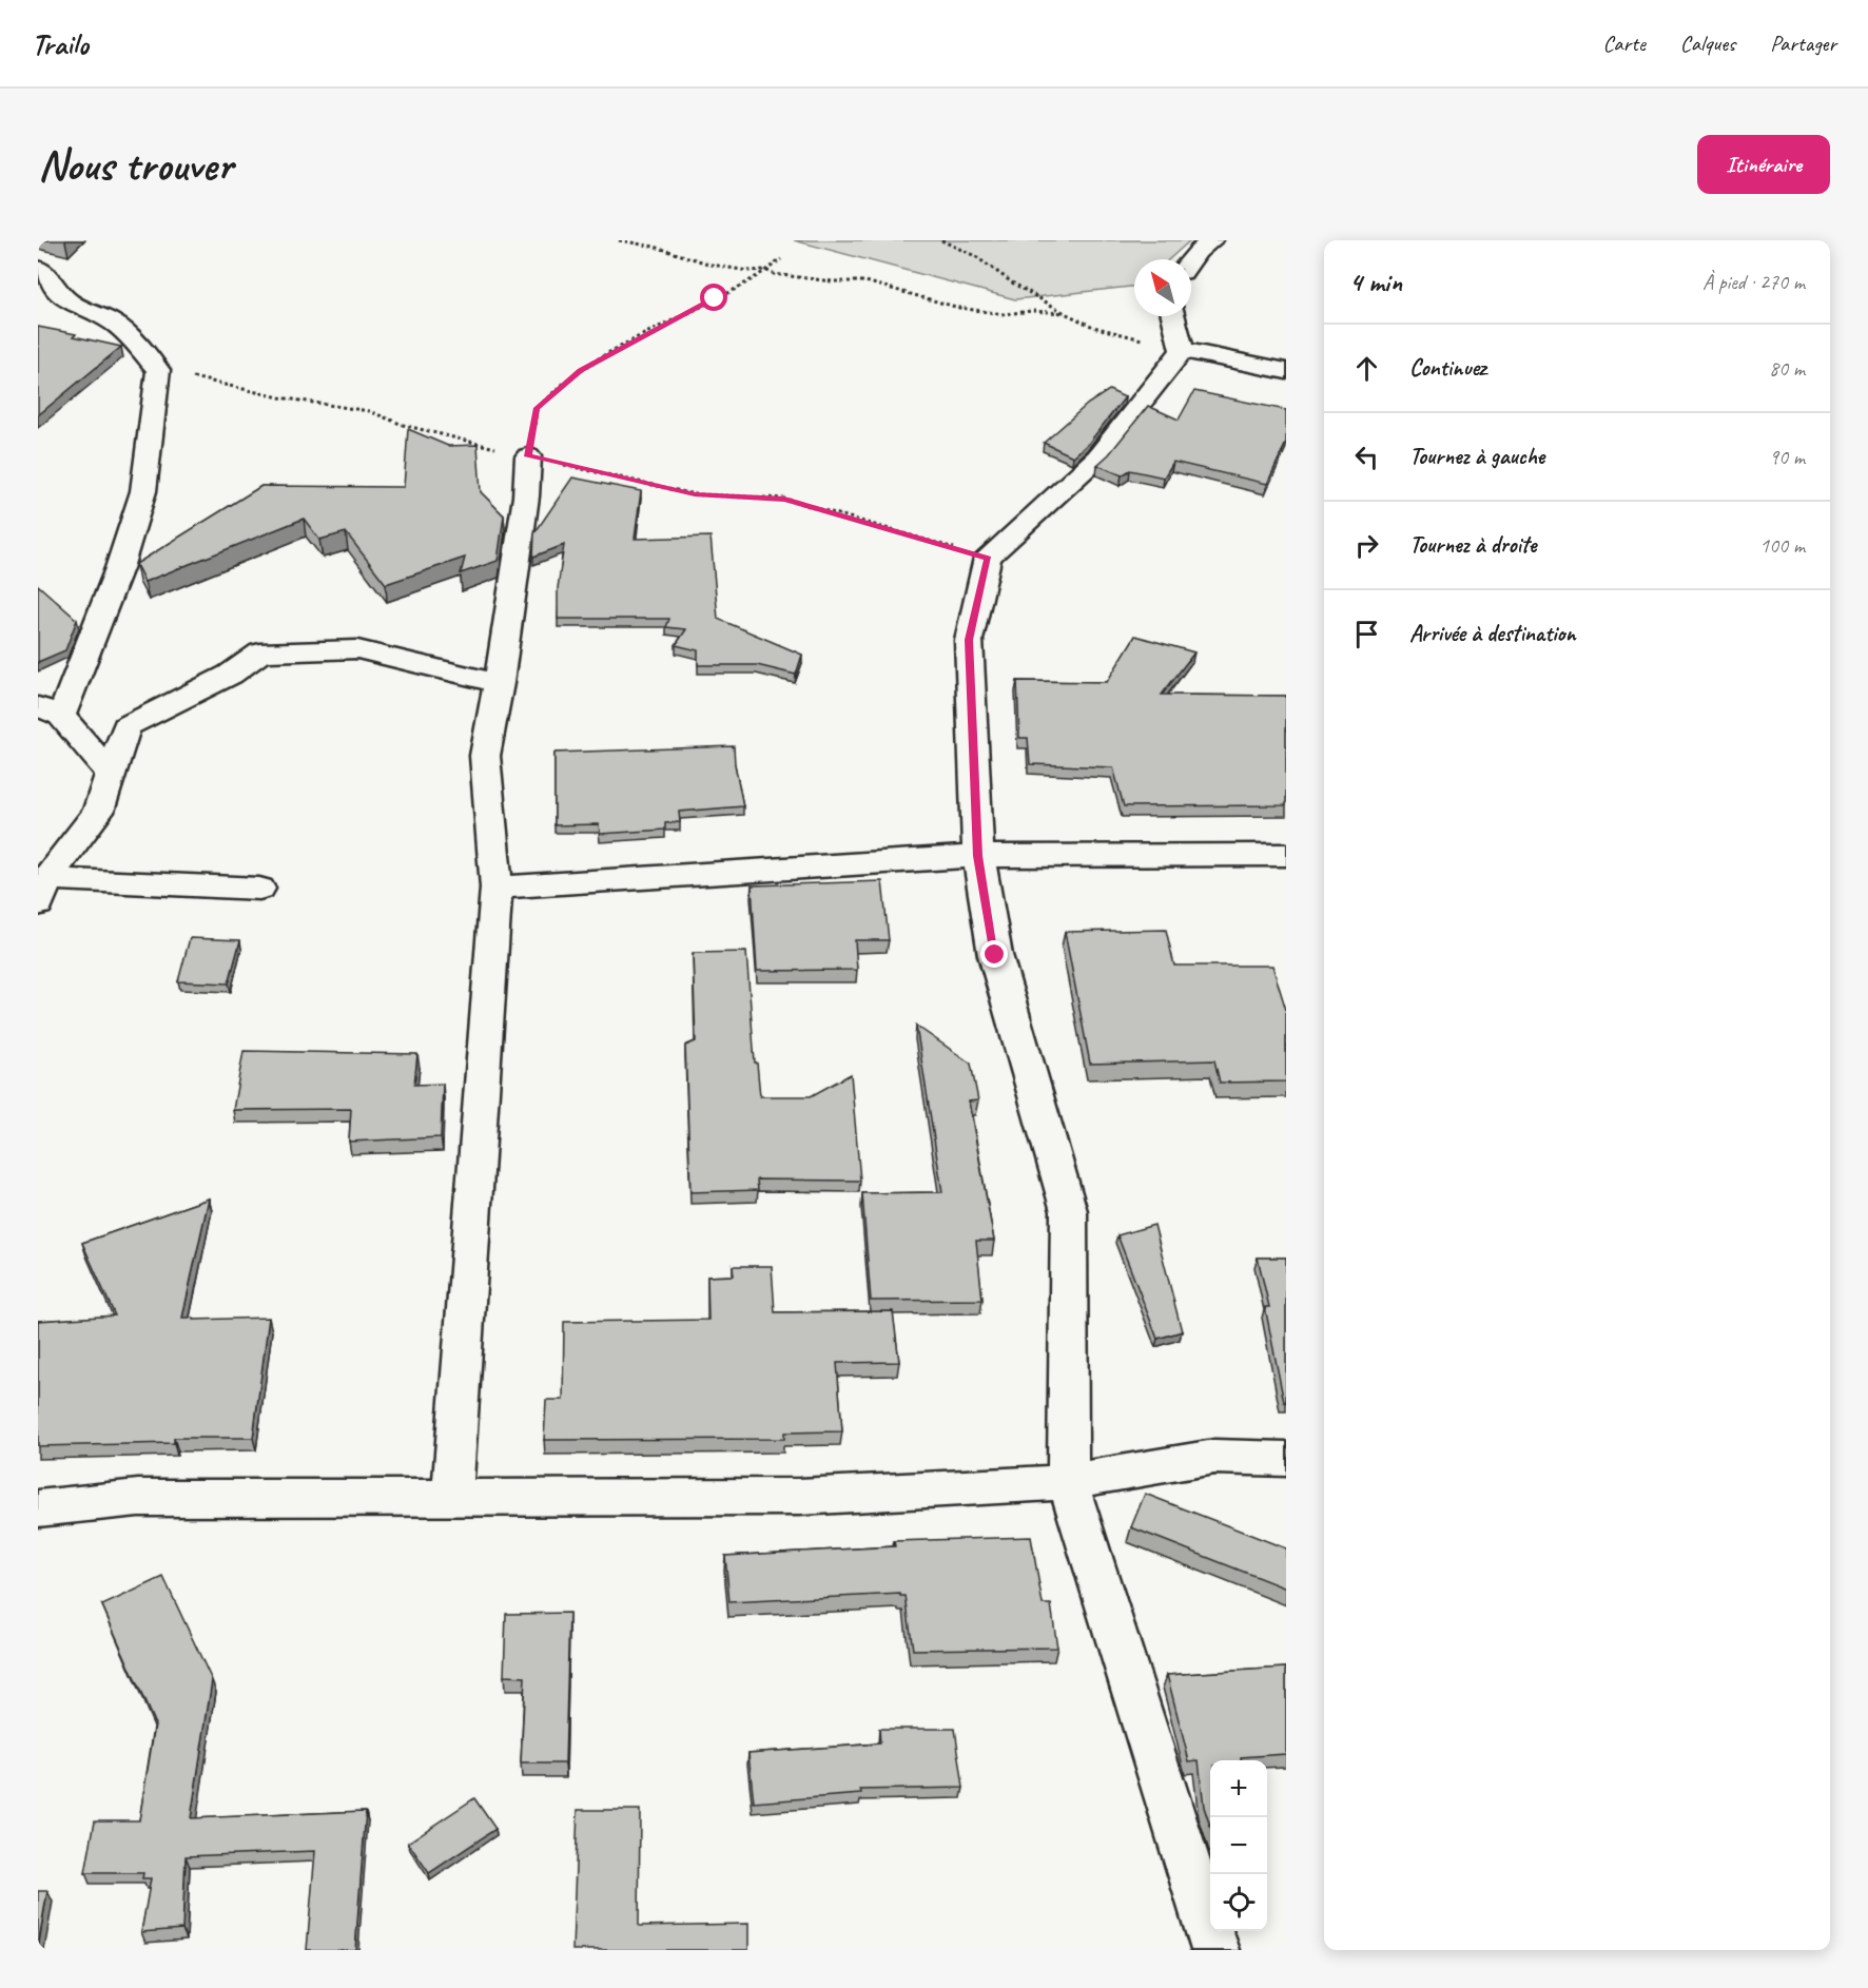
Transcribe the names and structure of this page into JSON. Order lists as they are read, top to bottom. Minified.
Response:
{"north":"top left","page":{"header":"Trailo","nav":["Carte","Calques","Partager"],"buttons":"Itinéraire","title":"Nous trouver","heading":["4 min","À pied · 270 m"],"list":[["Continuez","80 m"],["Tournez à gauche","90 m"],["Tournez à droite","100 m"],"Arrivée à destination"],"map_buttons":["+","−"]}}
